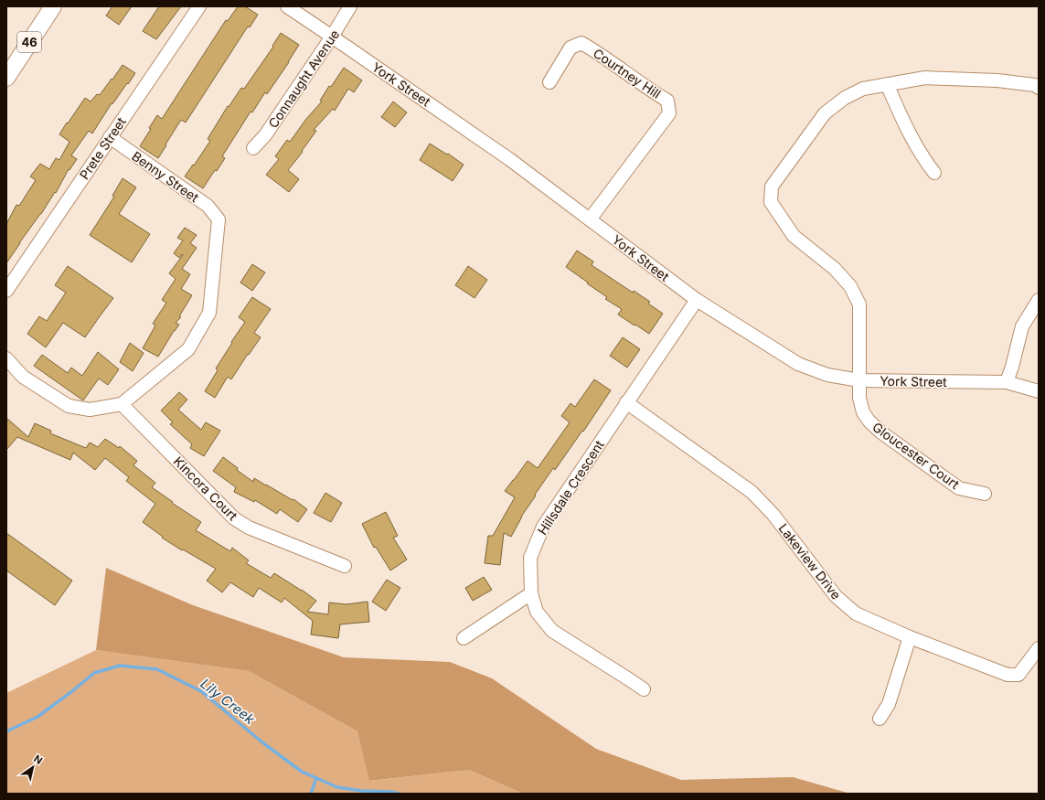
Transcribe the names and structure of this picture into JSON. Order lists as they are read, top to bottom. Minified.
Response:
{"streets":{"main road":["46"],"street":["Courtney Hill","Connaught Avenue","York Street","Prete Street","Benny Street","Gloucester Court","Hillsdale Crescent","Kincora Court","Lakeview Drive"]},"crossings":[["Courtney Hill","York Street"],["Connaught Avenue","York Street"],["York Street","Gloucester Court"],["York Street","Hillsdale Crescent"],["Prete Street","Benny Street"],["Benny Street","Kincora Court"],["Hillsdale Crescent","Lakeview Drive"]],"water":["Lily Creek"],"north":"top right"}
